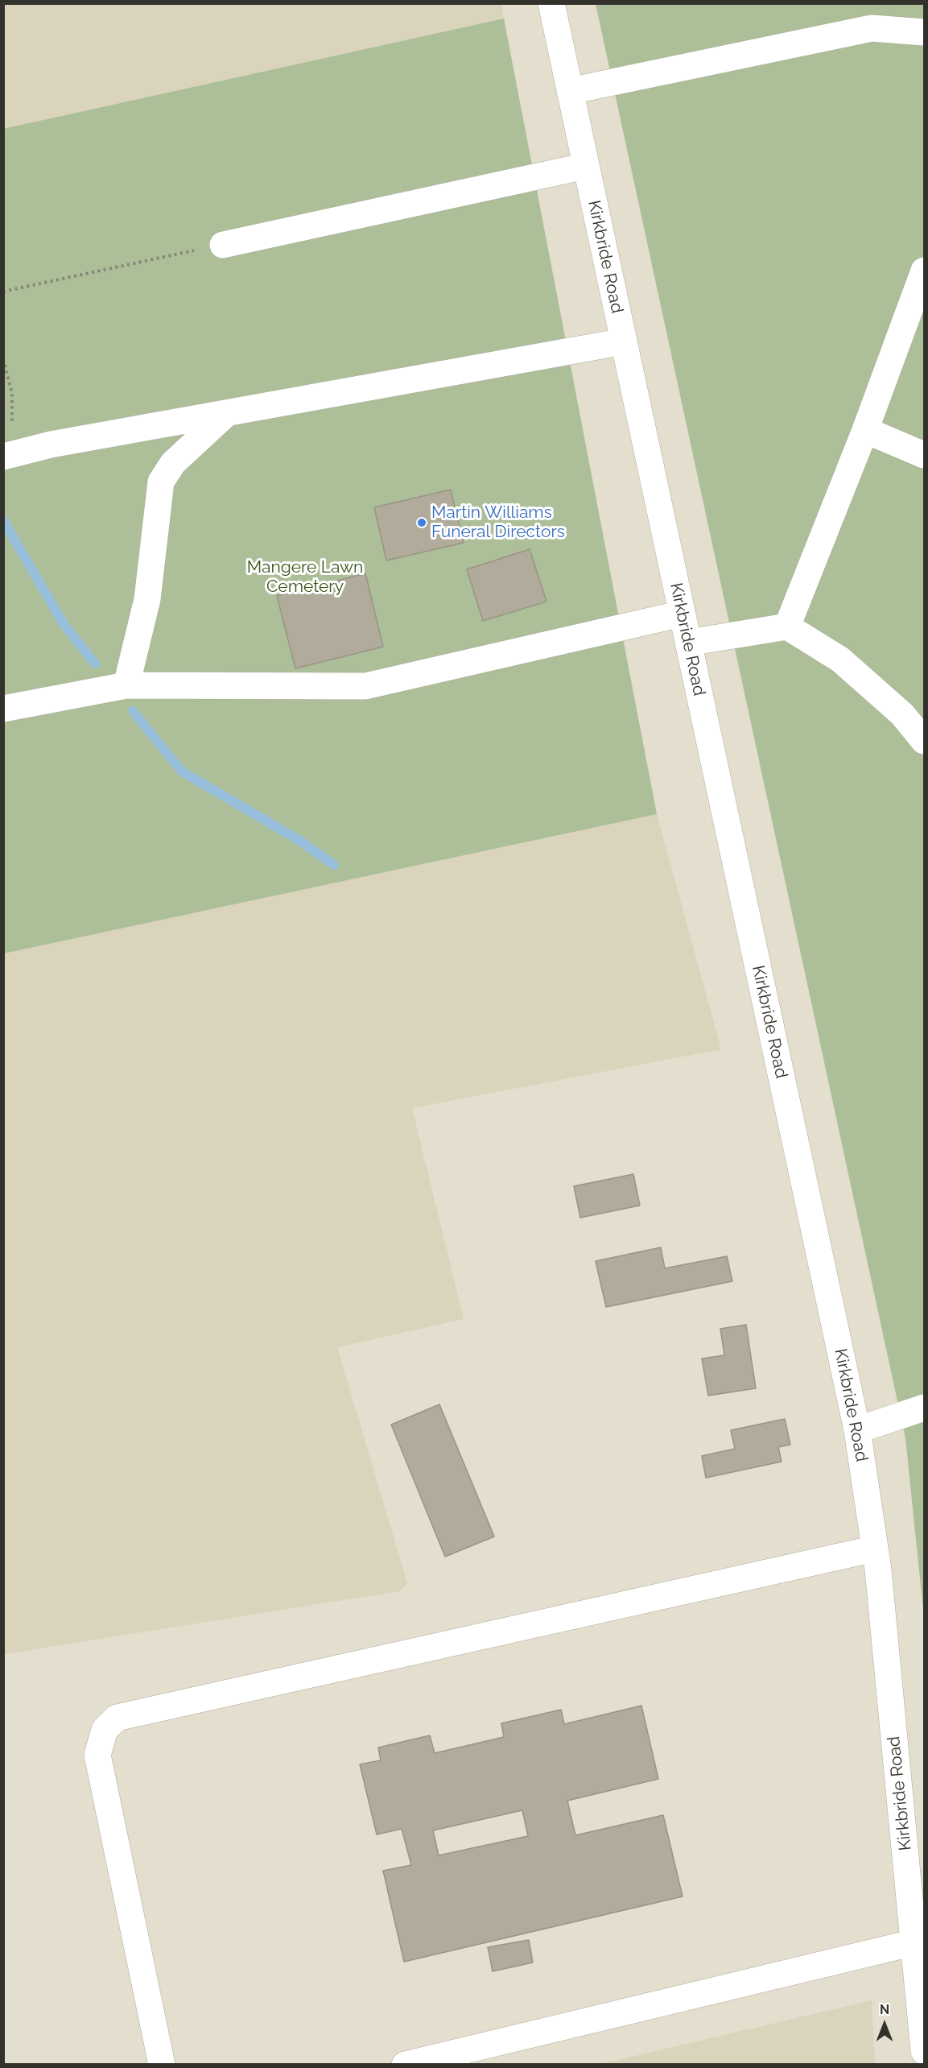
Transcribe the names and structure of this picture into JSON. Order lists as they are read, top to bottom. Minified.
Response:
{"streets":{"street":["Kirkbride Road"]},"parks":["Mangere Lawn Cemetery"],"places":["Martin Williams Funeral Directors"],"north":"top"}
